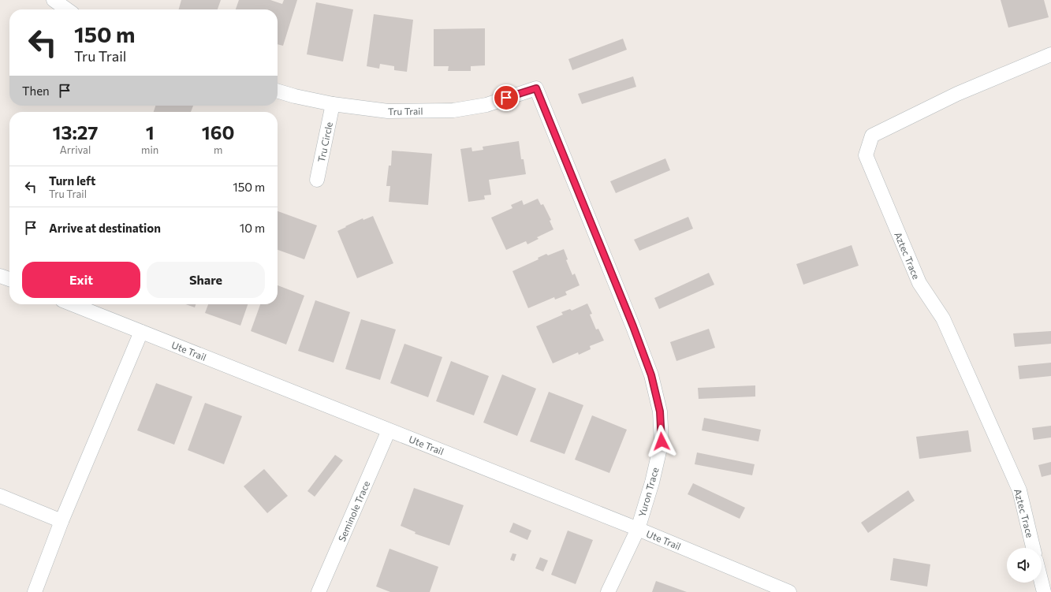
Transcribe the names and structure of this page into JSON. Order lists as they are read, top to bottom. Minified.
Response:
{"streets":{"street":["Tru Trail","Tru Circle","Aztec Trace","Ute Trail","Yuron Trace","Seminole Trace"]},"crossings":[["Tru Trail","Tru Circle"],["Tru Trail","Yuron Trace"],["Ute Trail","Yuron Trace"],["Ute Trail","Seminole Trace"]],"page":{"turn":["150 m","Tru Trail"],"then":"Then","eta":["13:27","Arrival","1","min","160","m"],"list":[{"name":"Turn left","note":"Tru Trail","value":"150 m"},{"name":"Arrive at destination","value":"10 m"}],"buttons":["Exit","Share"]}}
